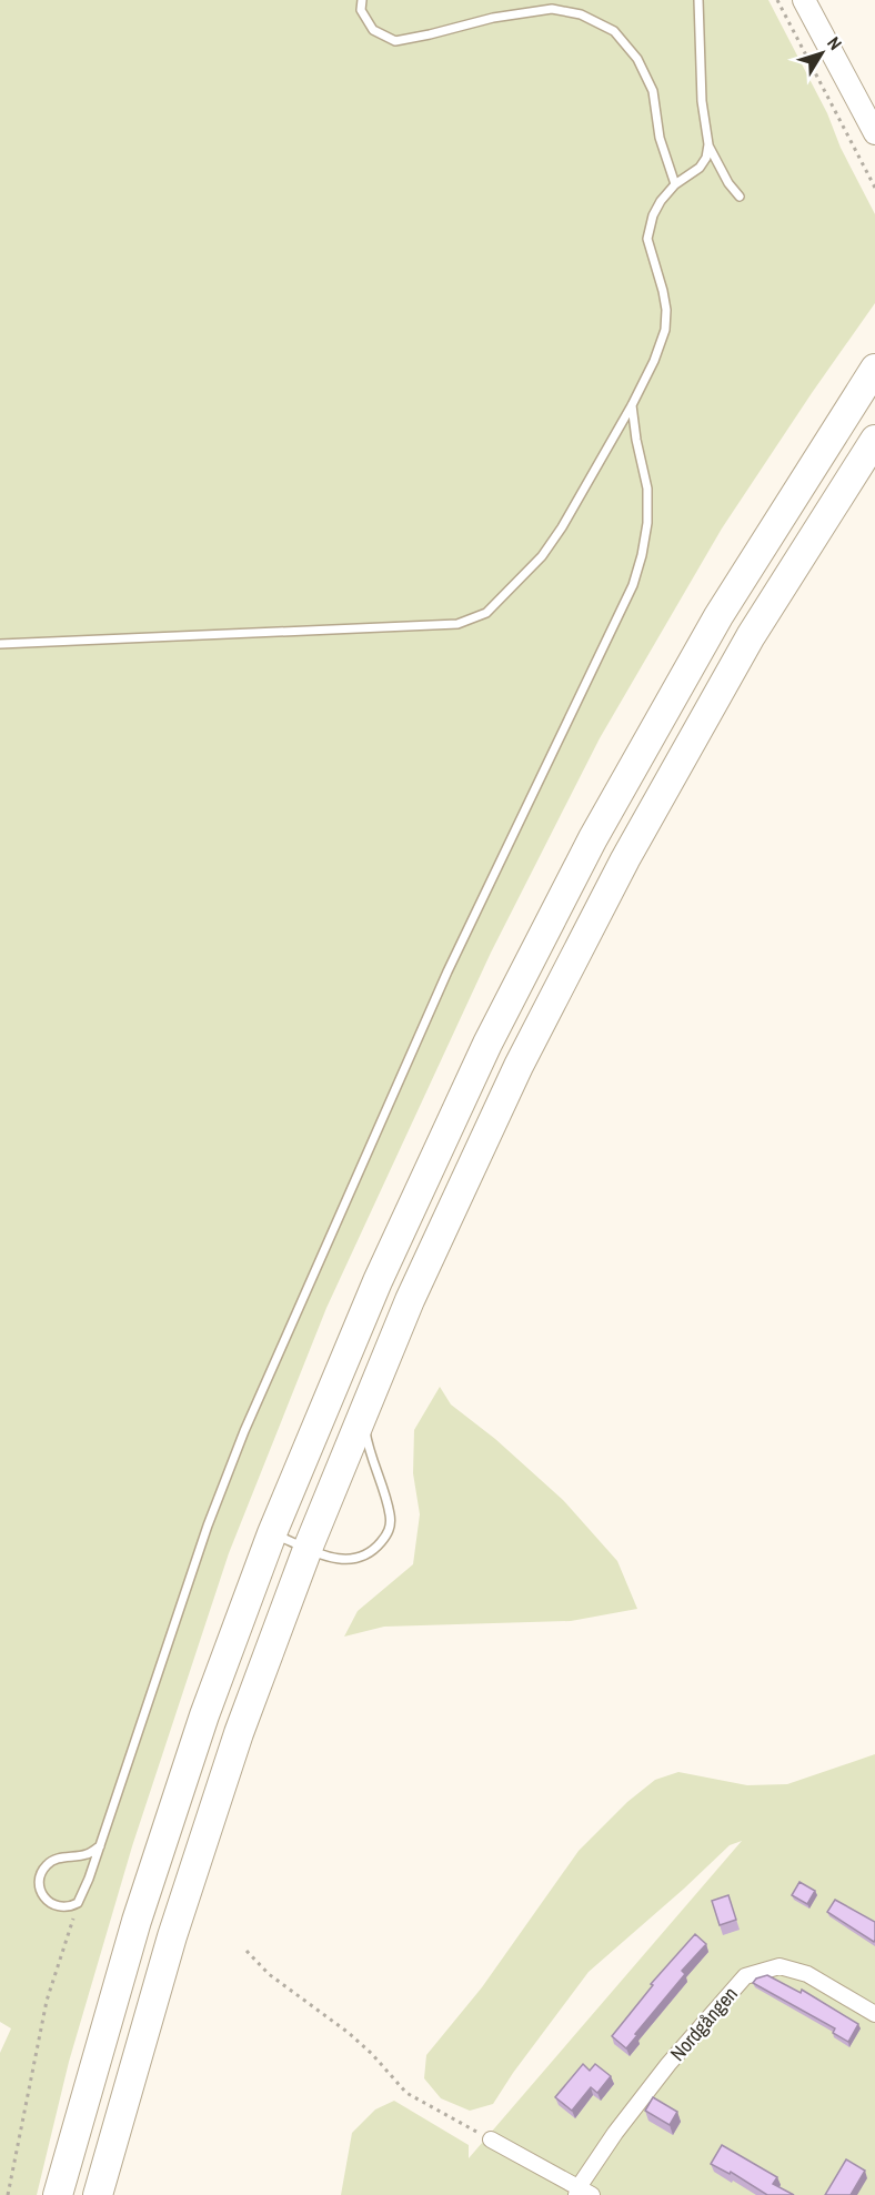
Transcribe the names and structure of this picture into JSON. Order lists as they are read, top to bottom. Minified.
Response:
{"streets":{"street":["Nordgången"]},"north":"top right"}
